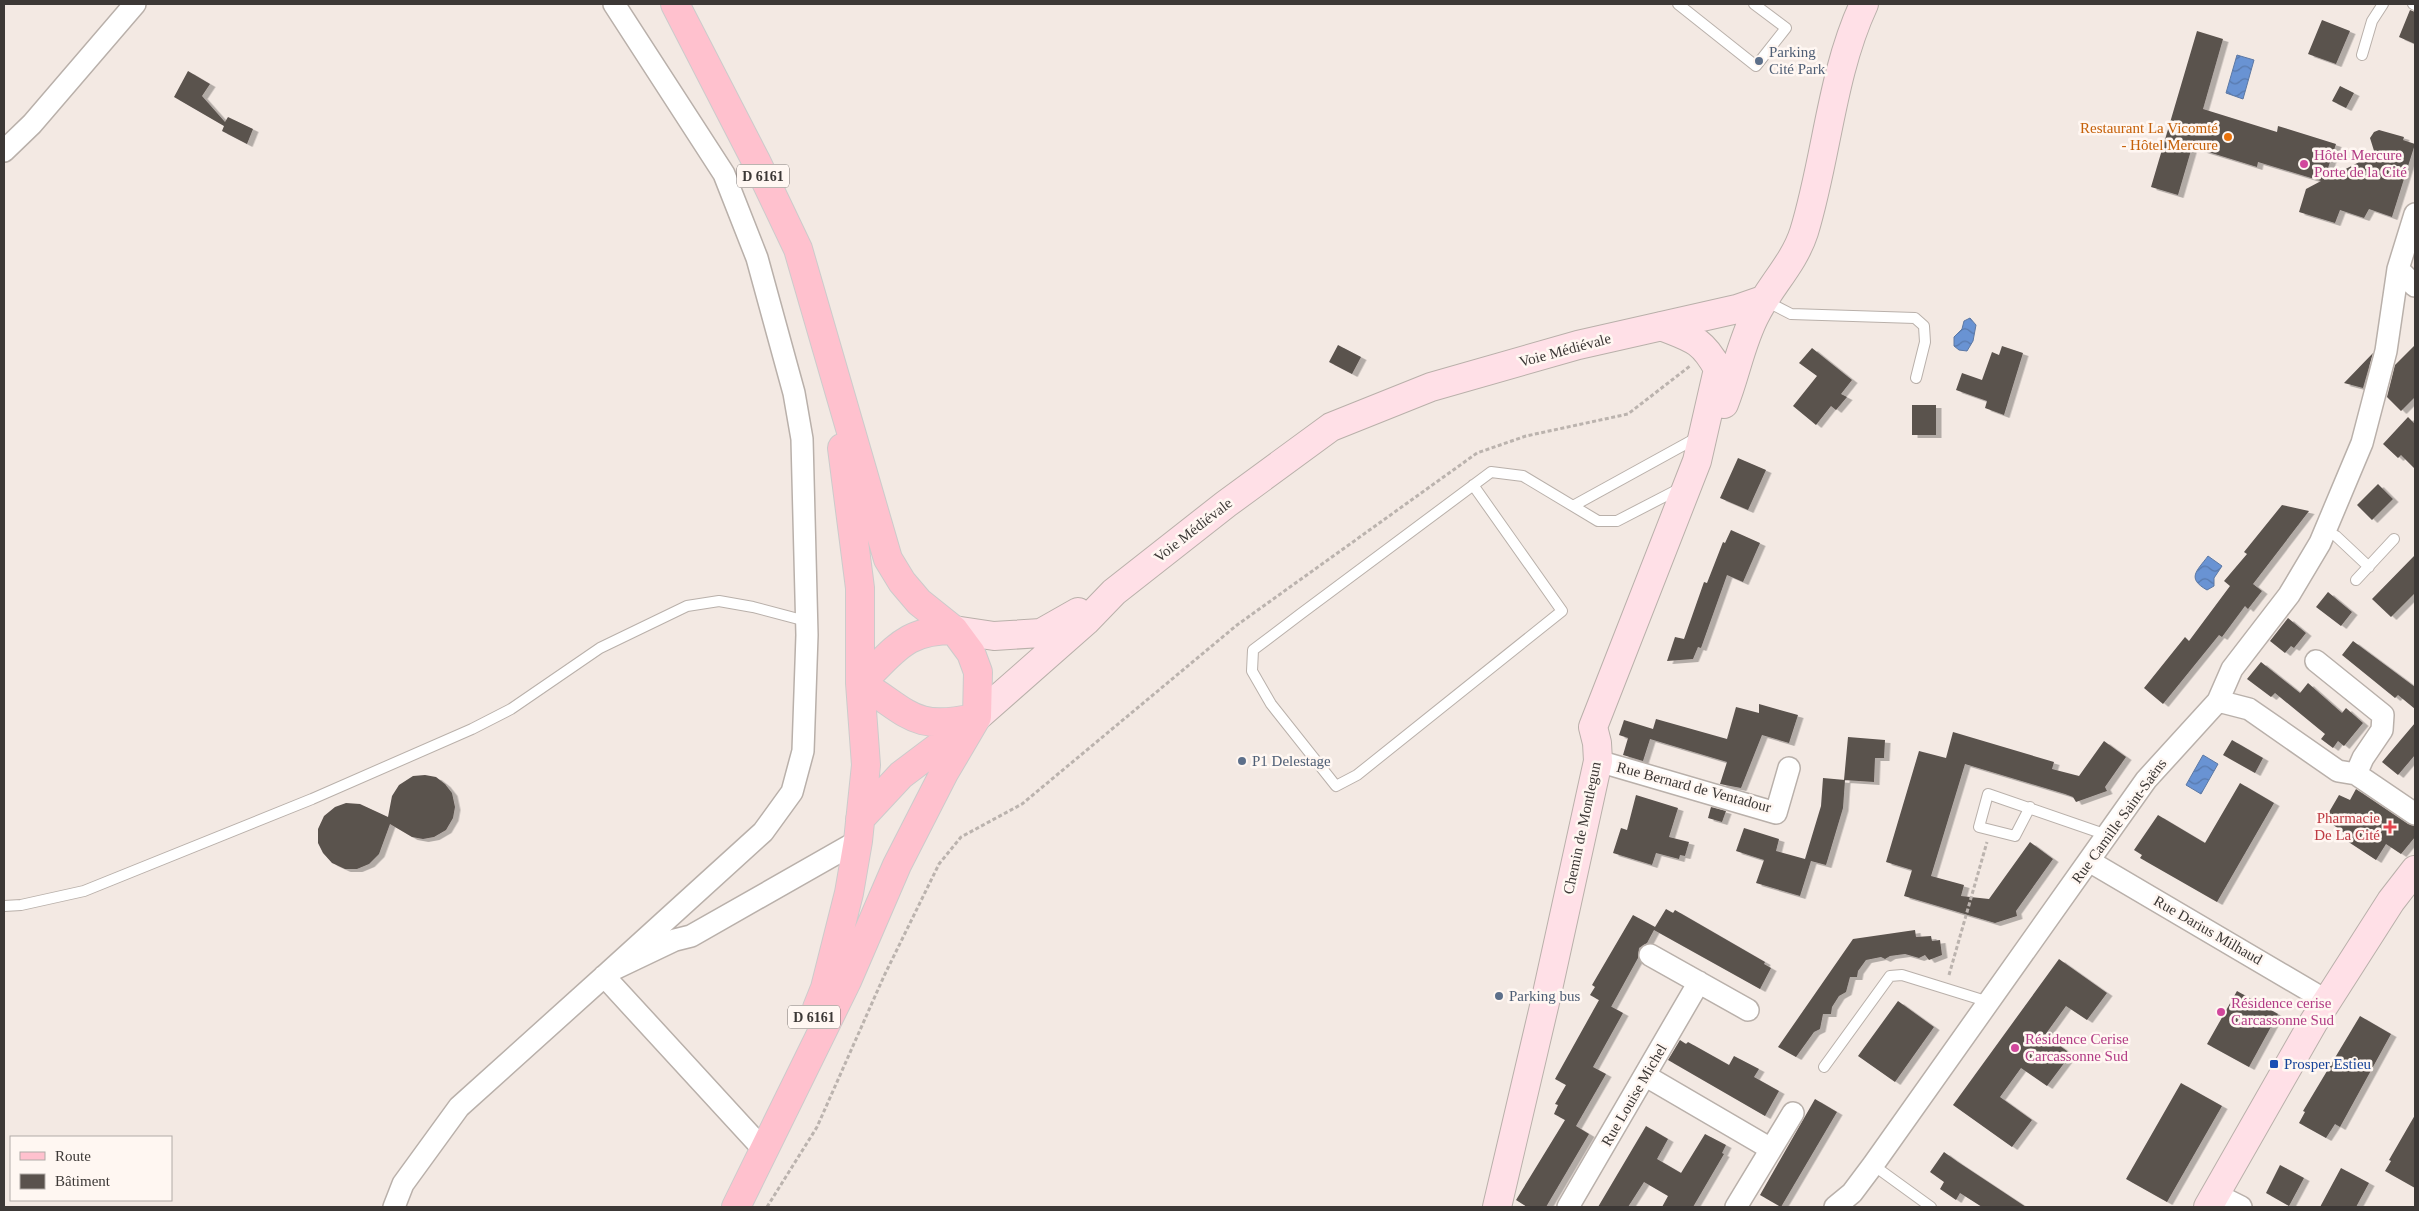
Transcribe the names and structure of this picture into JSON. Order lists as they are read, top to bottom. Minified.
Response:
{"streets":{"main road":["D 6161"],"street":["Voie Médiévale","Rue Bernard de Ventadour","Rue Camille Saint-Saëns","Chemin de Montlegun","Rue Darius Milhaud","Rue Louise Michel"]},"crossings":[["Voie Médiévale","Chemin de Montlegun"],["Rue Bernard de Ventadour","Chemin de Montlegun"],["Rue Camille Saint-Saëns","Rue Darius Milhaud"]],"places":{"other":["Parking Cité Park","Restaurant La Vicomté - Hôtel Mercure","Hôtel Mercure Porte de la Cité","P1 Delestage","Parking bus","Résidence cerise Carcassonne Sud","Résidence Cerise Carcassonne Sud"],"health":["Pharmacie De La Cité"],"transit":["Prosper Estieu"]},"legend":["Route","Bâtiment"]}
